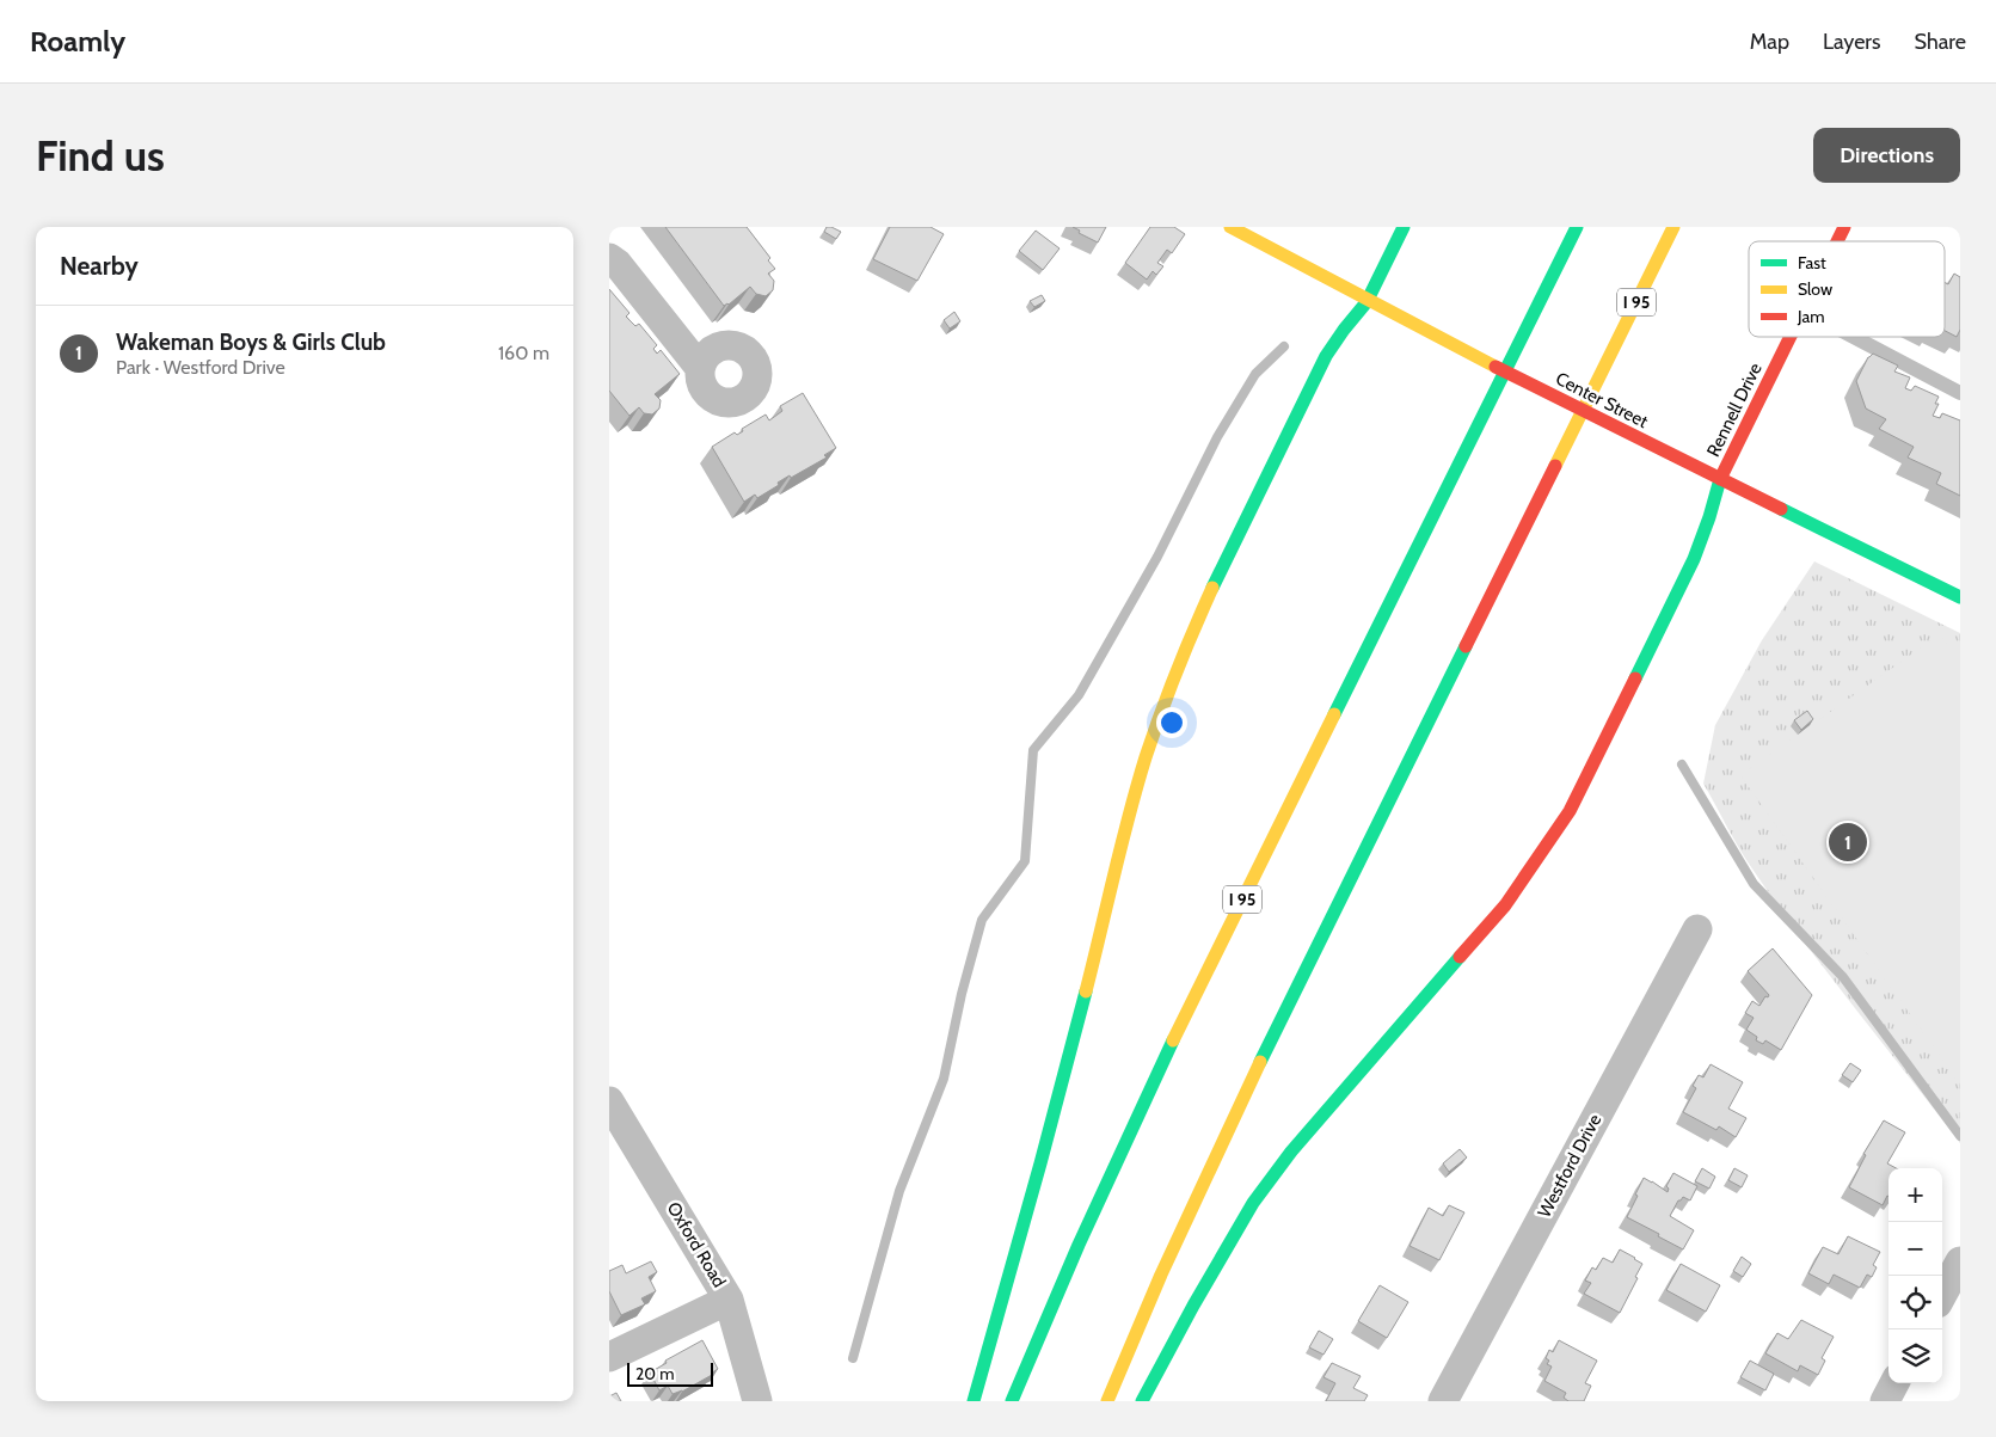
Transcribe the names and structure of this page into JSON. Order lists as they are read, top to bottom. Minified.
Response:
{"streets":{"main road":["I 95","Center Street","Rennell Drive"],"street":["Westford Drive","Oxford Road"]},"crossings":[["Center Street","Rennell Drive"]],"legend":["Fast","Slow","Jam"],"scale_bar":"20 m","page":{"header":"Roamly","nav":["Map","Layers","Share"],"buttons":"Directions","title":"Find us","heading":"Nearby","list":[{"mark":"1","name":"Wakeman Boys & Girls Club","note":"Park · Westford Drive","value":"160 m"}],"pins":"1","map_buttons":["+","−"],"scale":"20 m"}}
